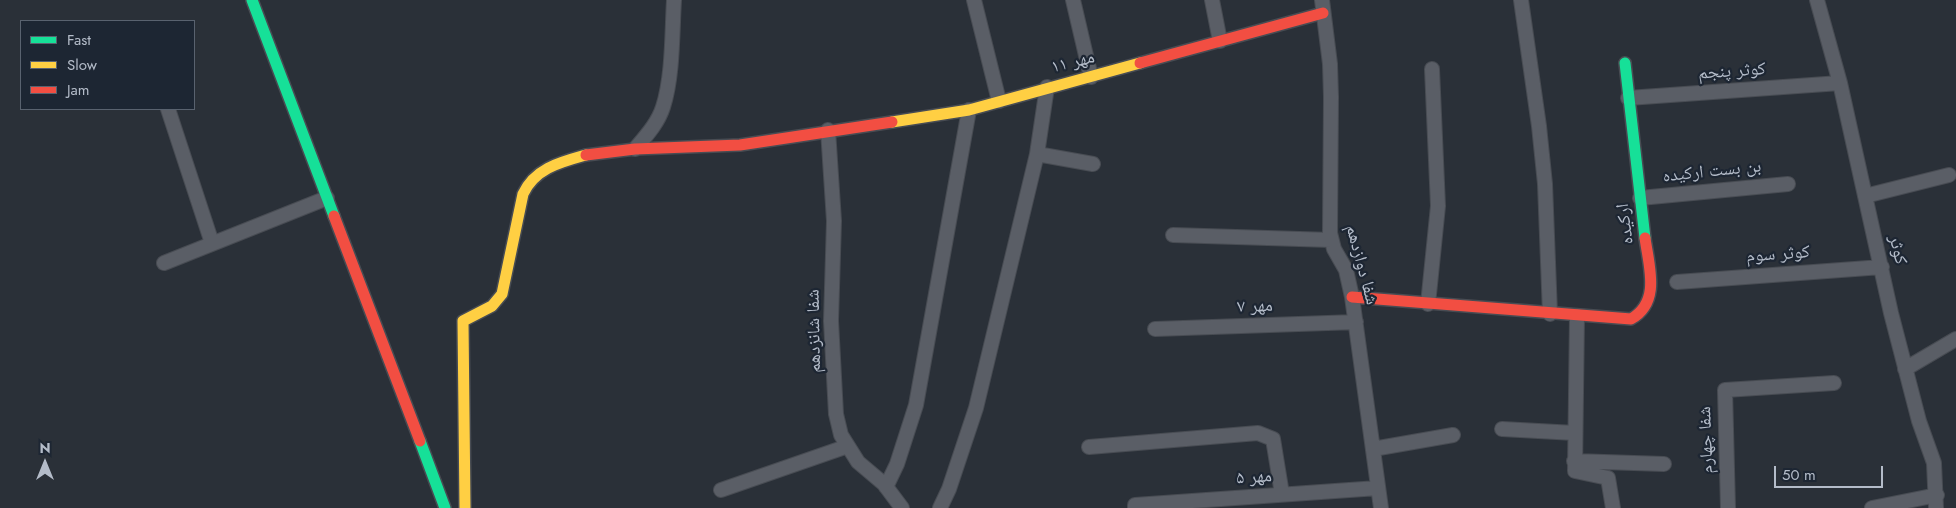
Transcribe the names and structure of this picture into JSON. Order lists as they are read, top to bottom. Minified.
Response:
{"streets":{"street":["مهر ۱۱","کوثر پنجم","بن بست ارکیده","ارکیده","کوثر","کوثر سوم","شفا دوازدهم","مهر ۷","شفا شانزدهم","شفا چهارم","مهر ۵"]},"crossings":[["مهر ۱۱","شفا دوازدهم"],["مهر ۱۱","شفا شانزدهم"],["کوثر پنجم","ارکیده"],["کوثر پنجم","کوثر"],["بن بست ارکیده","ارکیده"],["کوثر","کوثر سوم"],["شفا دوازدهم","مهر ۷"],["شفا دوازدهم","مهر ۵"]],"legend":["Fast","Slow","Jam"],"scale_bar":"50 m","north":"top"}
